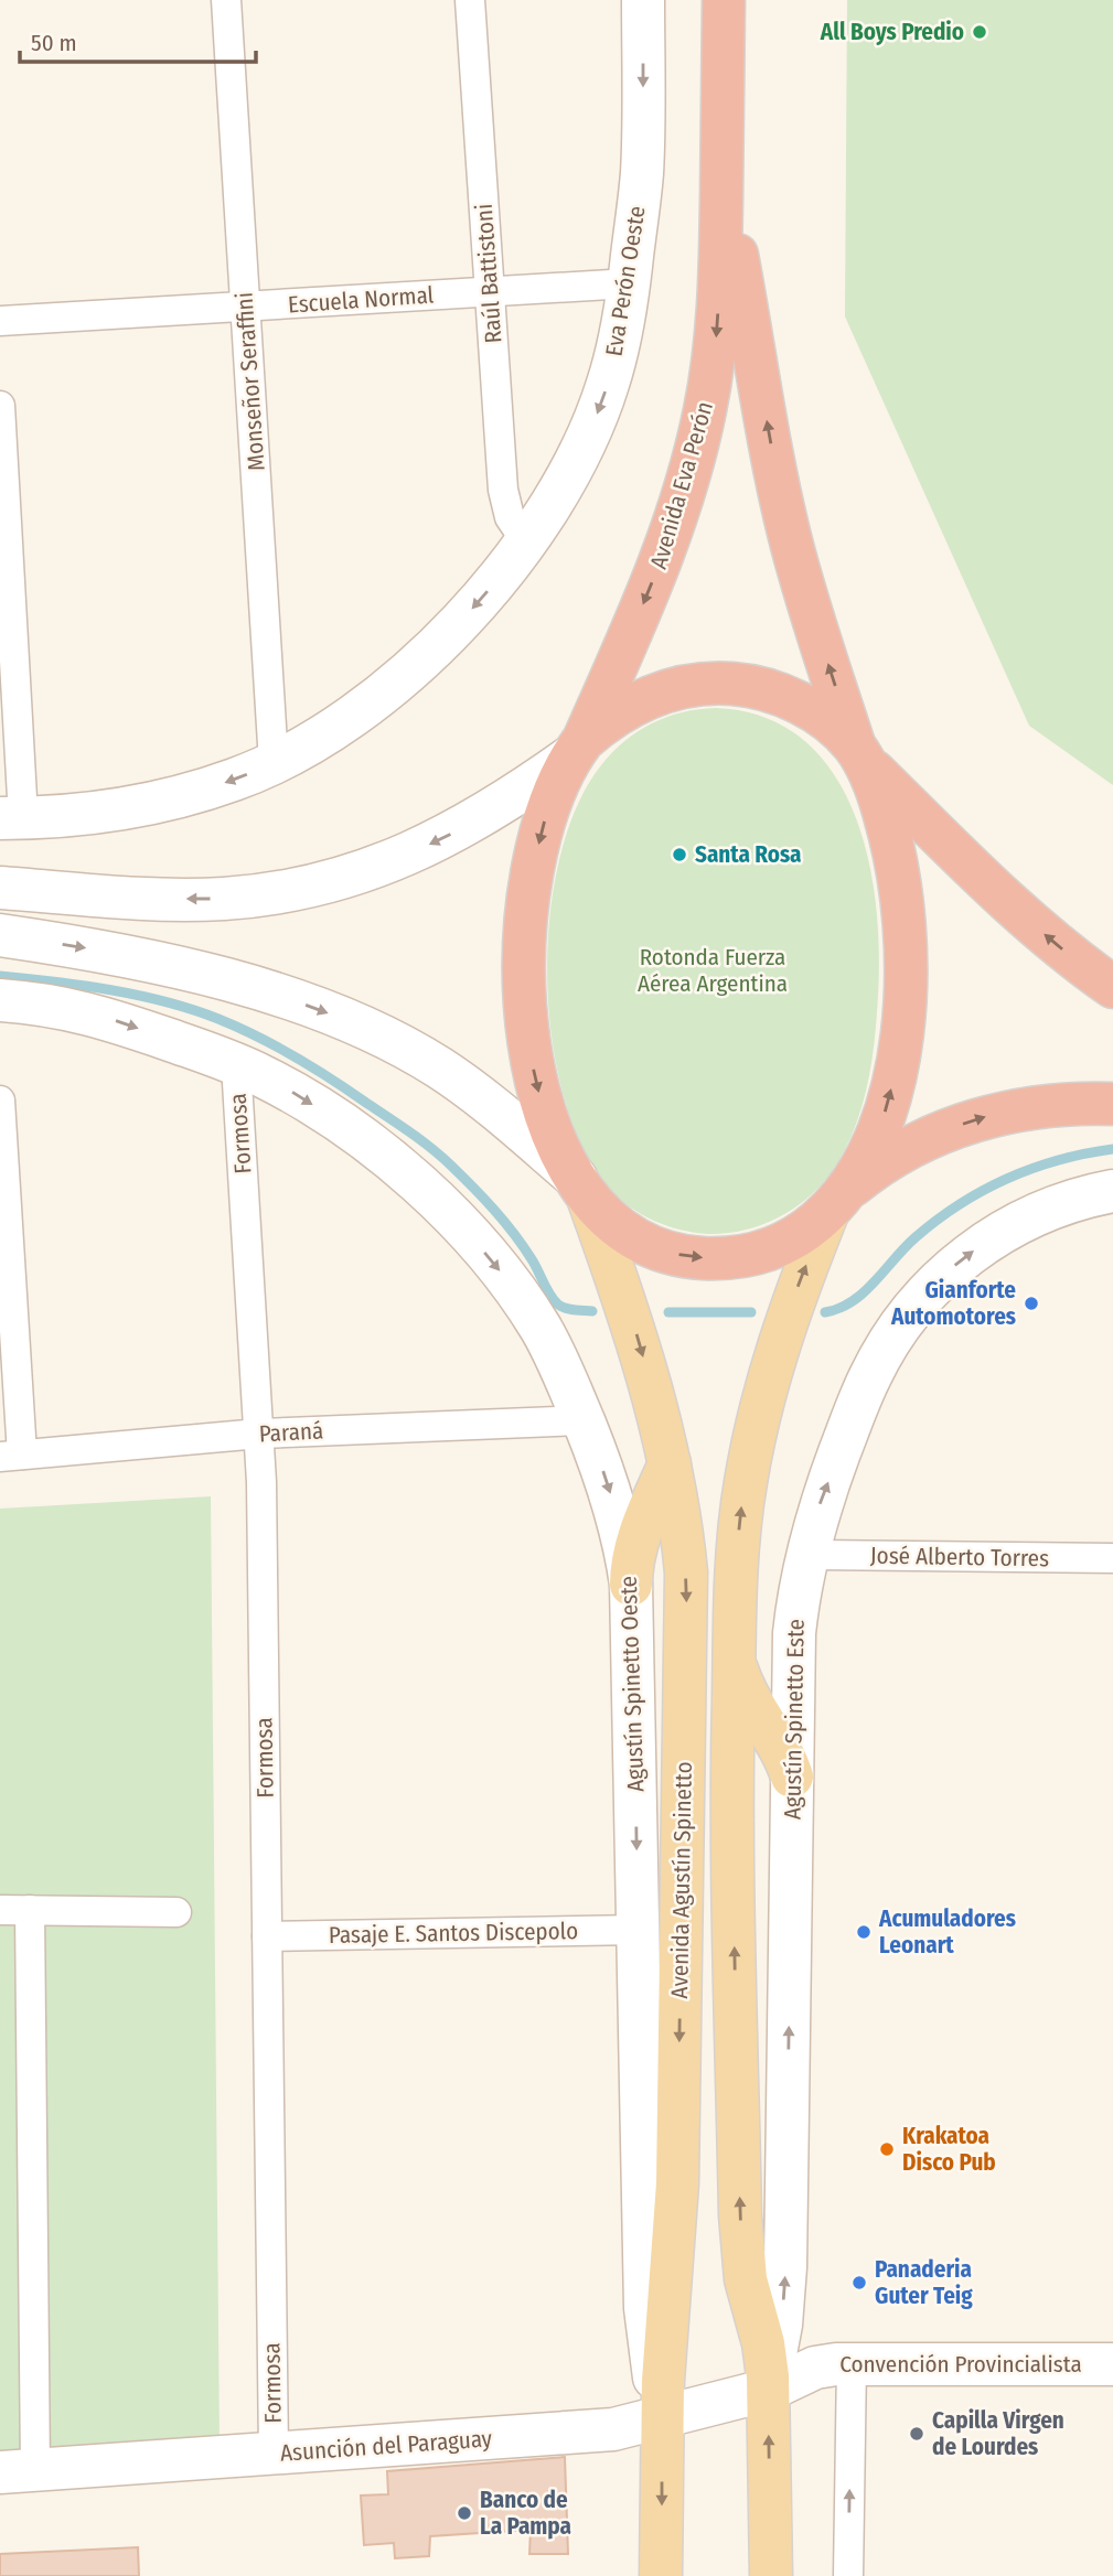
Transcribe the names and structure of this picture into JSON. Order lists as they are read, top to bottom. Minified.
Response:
{"streets":{"highway":["Avenida Eva Perón"],"main road":["Avenida Agustín Spinetto"],"street":["Raúl Battistoni","Eva Perón Oeste","Escuela Normal","Monseñor Seraffini","Formosa","Paraná","José Alberto Torres","Agustín Spinetto Oeste","Agustín Spinetto Este","Pasaje E. Santos Discepolo","Convención Provincialista","Asunción del Paraguay"]},"crossings":[["Raúl Battistoni","Eva Perón Oeste"],["Raúl Battistoni","Escuela Normal"],["Eva Perón Oeste","Escuela Normal"],["Eva Perón Oeste","Monseñor Seraffini"],["Escuela Normal","Monseñor Seraffini"],["Formosa","Paraná"],["Formosa","Agustín Spinetto Oeste"],["Formosa","Pasaje E. Santos Discepolo"],["Formosa","Asunción del Paraguay"],["Paraná","Agustín Spinetto Oeste"],["José Alberto Torres","Agustín Spinetto Este"],["Agustín Spinetto Oeste","Avenida Agustín Spinetto"],["Agustín Spinetto Oeste","Pasaje E. Santos Discepolo"],["Agustín Spinetto Oeste","Asunción del Paraguay"],["Agustín Spinetto Este","Avenida Agustín Spinetto"],["Agustín Spinetto Este","Convención Provincialista"],["Agustín Spinetto Este","Asunción del Paraguay"],["Avenida Agustín Spinetto","Convención Provincialista"],["Avenida Agustín Spinetto","Asunción del Paraguay"],["Convención Provincialista","Asunción del Paraguay"]],"one_way":["Eva Perón Oeste","Agustín Spinetto Oeste","Agustín Spinetto Este"],"parks":["Rotonda Fuerza Aérea Argentina"],"places":["All Boys Predio","Santa Rosa","Gianforte Automotores","Acumuladores Leonart","Krakatoa Disco Pub","Panaderia Guter Teig","Capilla Virgen de Lourdes","Banco de La Pampa"],"scale_bar":"50 m"}
